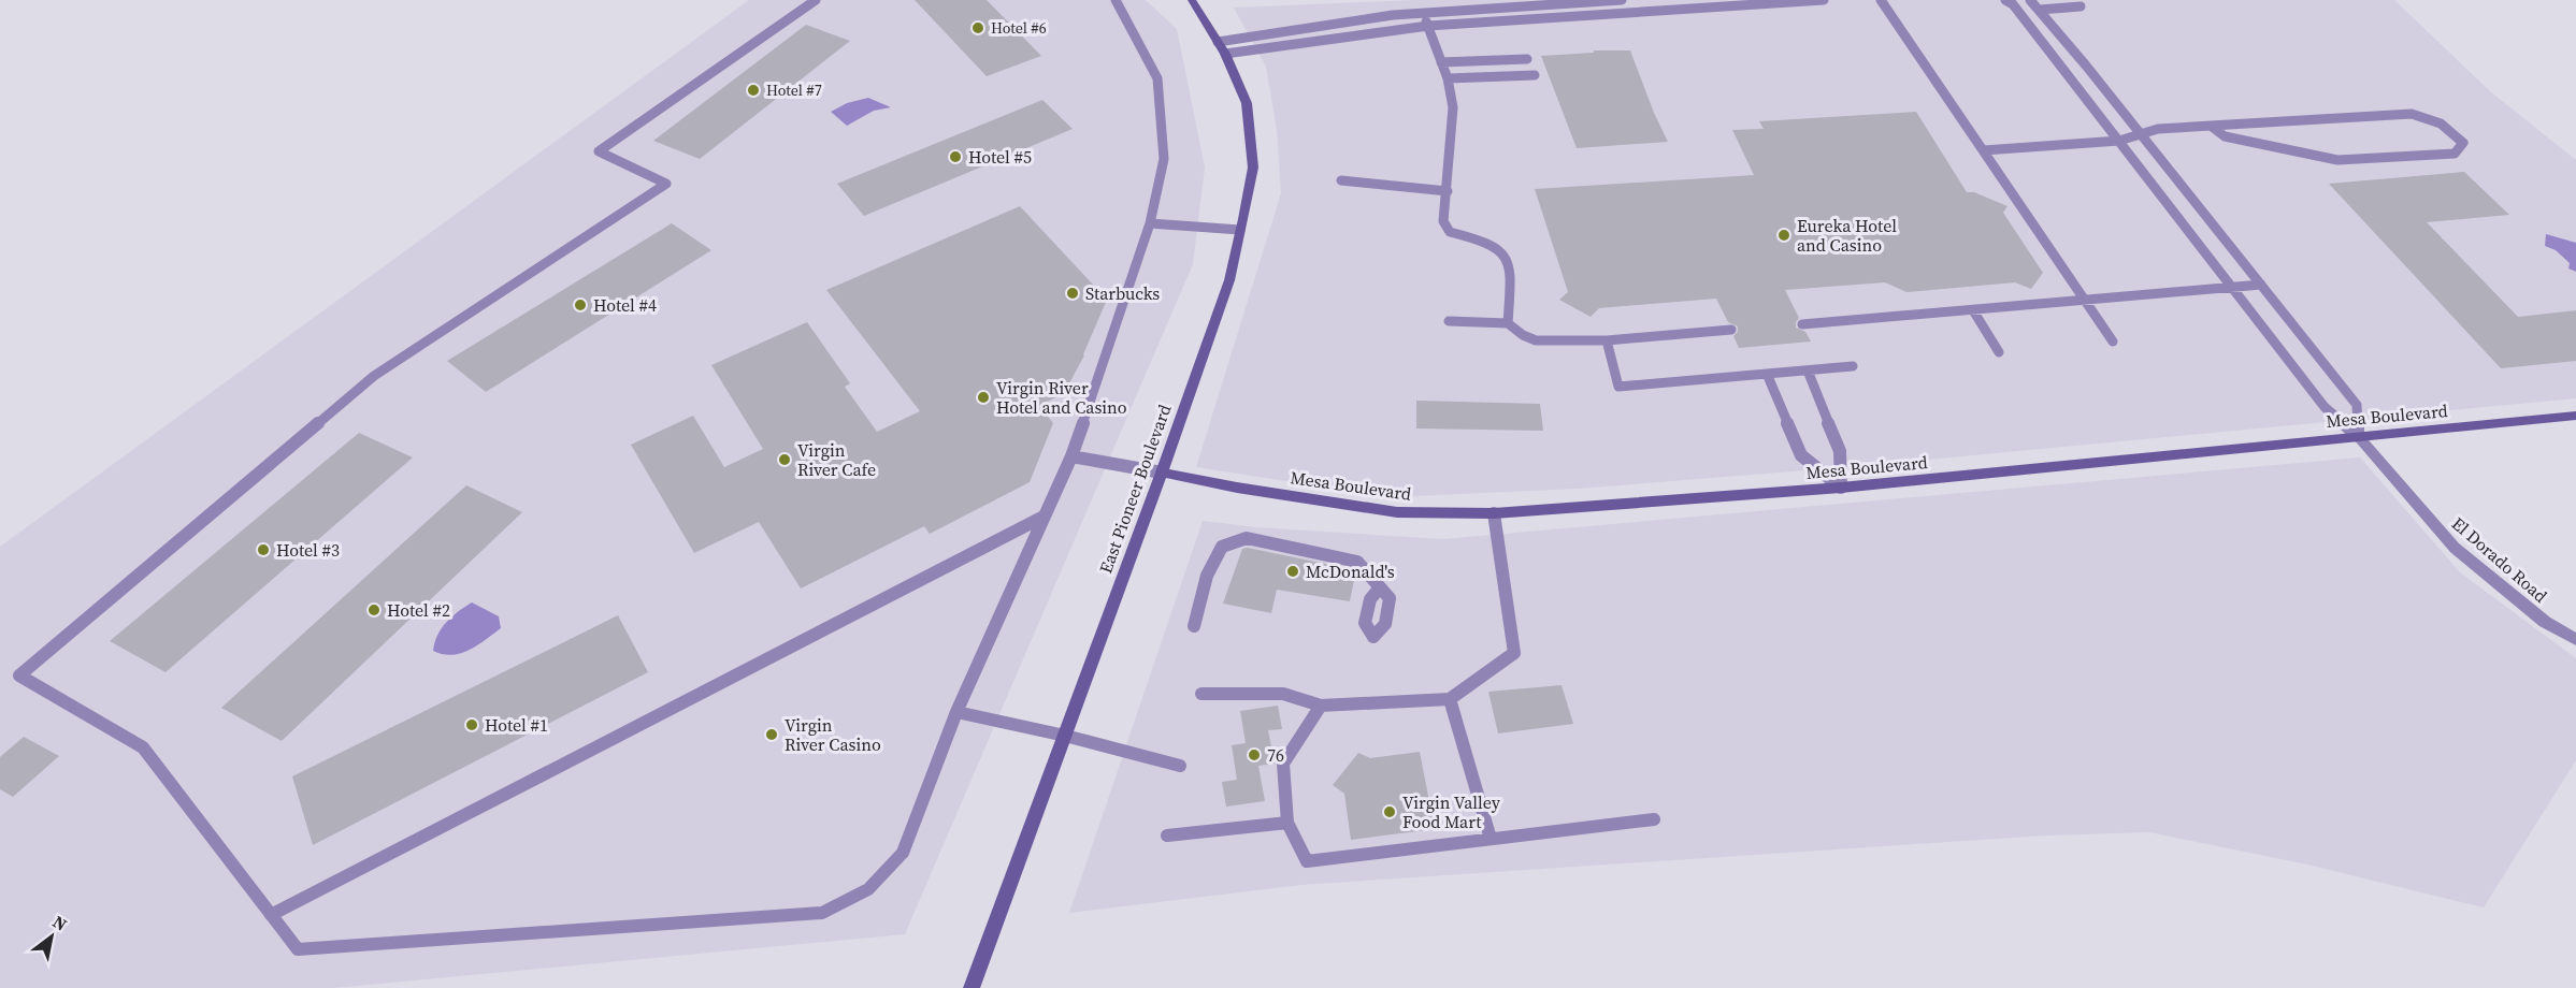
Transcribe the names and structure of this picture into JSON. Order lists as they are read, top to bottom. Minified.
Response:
{"streets":{"street":["Mesa Boulevard","East Pioneer Boulevard","El Dorado Road"]},"crossings":[["Mesa Boulevard","East Pioneer Boulevard"],["Mesa Boulevard","El Dorado Road"]],"places":["Hotel #6","Hotel #7","Hotel #5","Eureka Hotel and Casino","Starbucks","Hotel #4","Virgin River Hotel and Casino","Virgin River Cafe","Hotel #3","McDonald's","Hotel #2","Hotel #1","Virgin River Casino","76","Virgin Valley Food Mart"],"north":"top right"}
